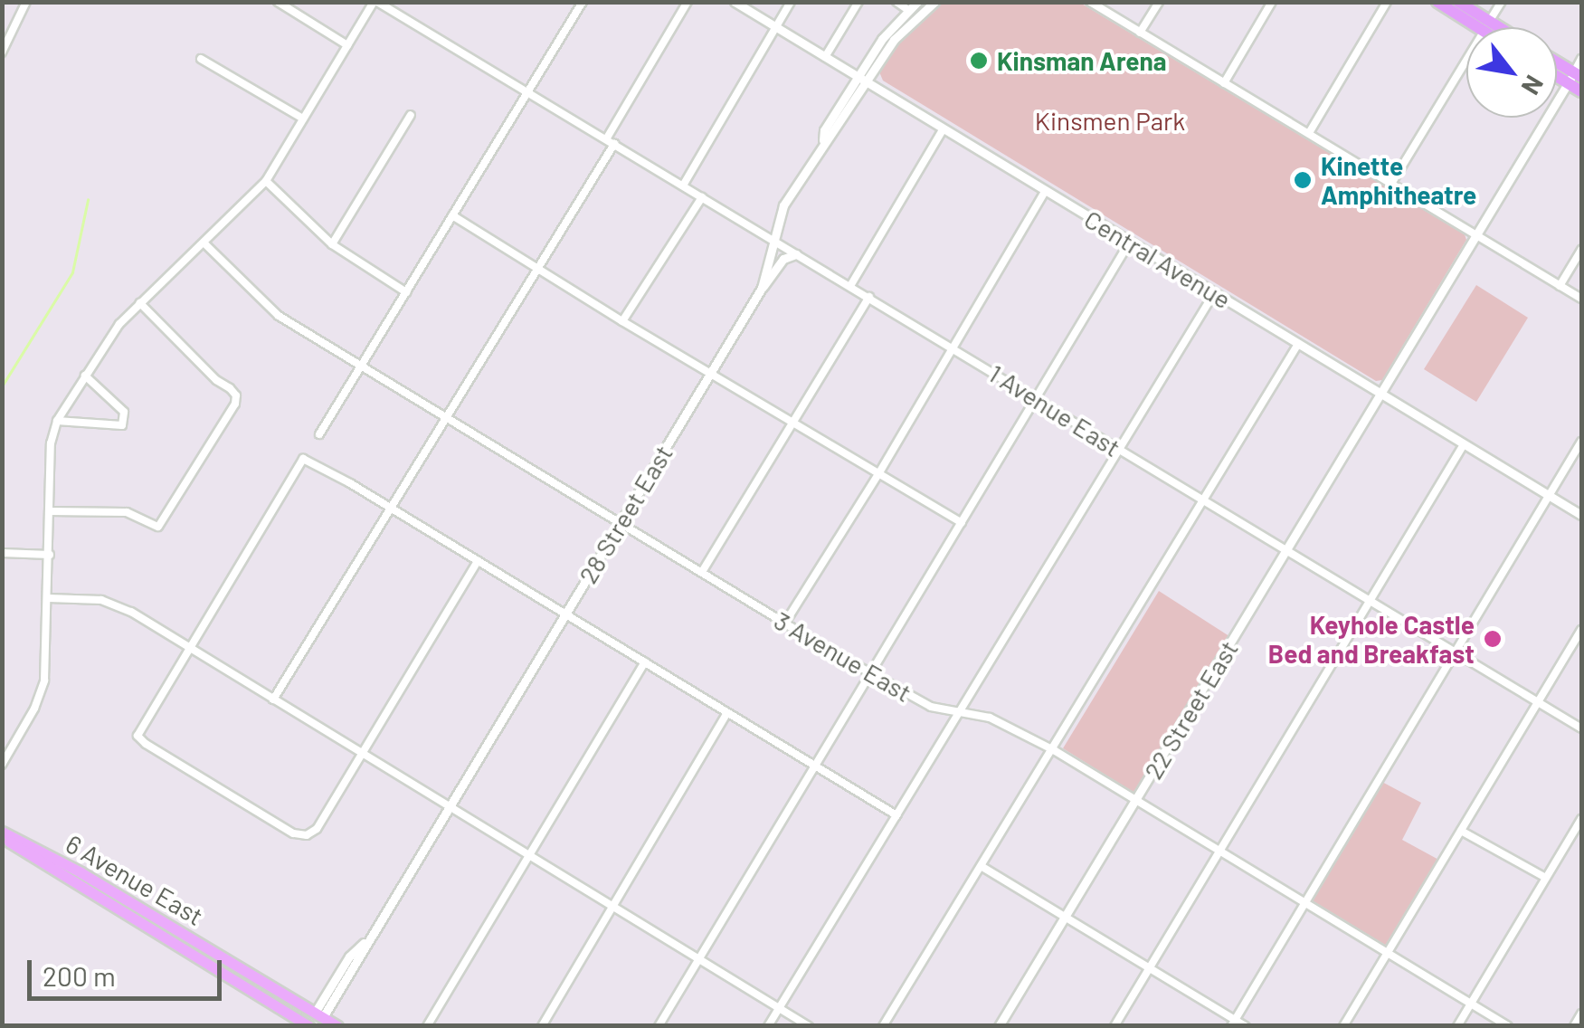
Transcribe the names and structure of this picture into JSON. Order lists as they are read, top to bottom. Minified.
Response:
{"streets":{"main road":["6 Avenue East"],"street":["Central Avenue","1 Avenue East","28 Street East","3 Avenue East","22 Street East"]},"crossings":[["Central Avenue","28 Street East"],["Central Avenue","22 Street East"],["1 Avenue East","28 Street East"],["1 Avenue East","22 Street East"],["28 Street East","3 Avenue East"],["28 Street East","6 Avenue East"],["3 Avenue East","22 Street East"]],"parks":["Kinsmen Park"],"places":["Kinsman Arena","Kinette Amphitheatre","Keyhole Castle Bed and Breakfast"],"scale_bar":"200 m","north":"bottom right"}
